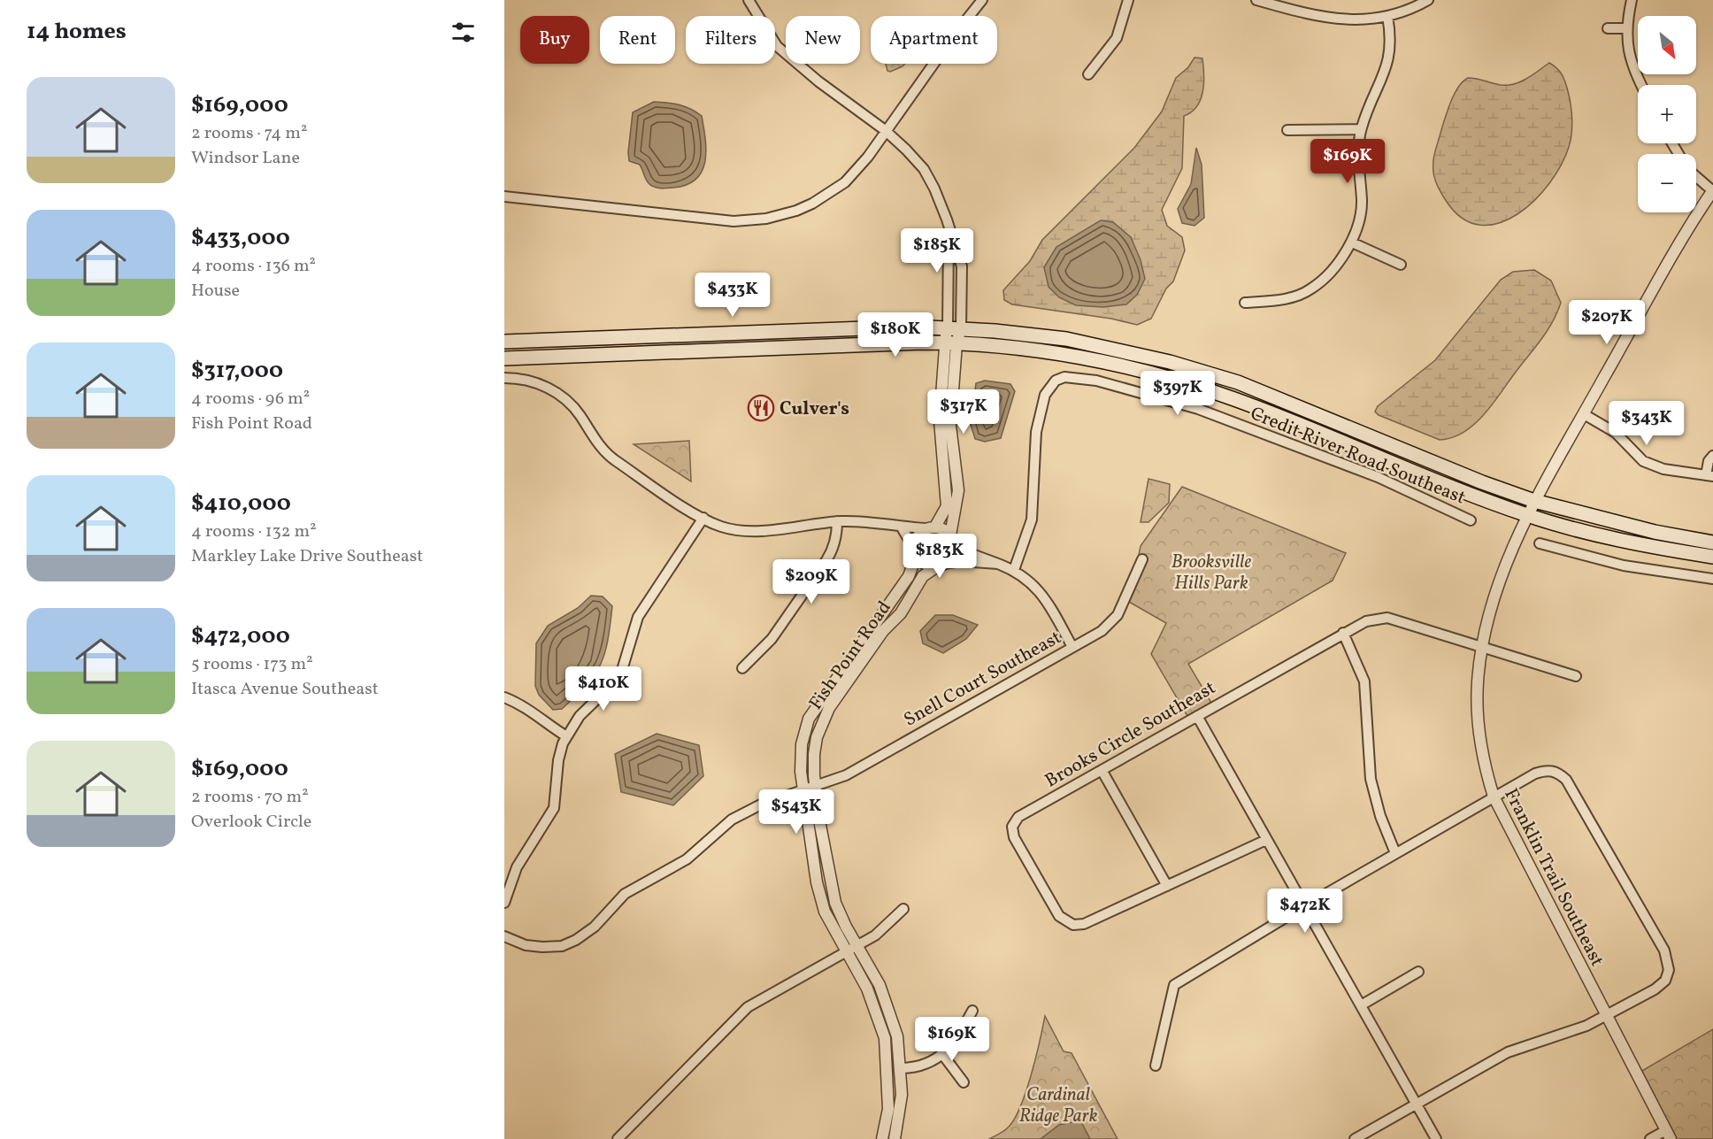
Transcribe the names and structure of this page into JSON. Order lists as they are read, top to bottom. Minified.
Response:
{"streets":{"street":["Credit River Road Southeast","Fish Point Road","Snell Court Southeast","Brooks Circle Southeast","Franklin Trail Southeast"]},"crossings":[["Fish Point Road","Snell Court Southeast"],["Brooks Circle Southeast","Franklin Trail Southeast"]],"parks":["Brooksville Hills Park","Cardinal Ridge Park"],"places":{"restaurant":["Culver's"]},"north":"bottom right","page":{"heading":"14 homes","map_buttons":["+","−"],"chip":["Buy","Rent","Filters","New","Apartment"],"list":[{"name":"$169,000","note":"2 rooms · 74 m² · Windsor Lane"},{"name":"$433,000","note":"4 rooms · 136 m² · House"},{"name":"$317,000","note":"4 rooms · 96 m² · Fish Point Road"},{"name":"$410,000","note":"4 rooms · 132 m² · Markley Lake Drive Southeast"},{"name":"$472,000","note":"5 rooms · 173 m² · Itasca Avenue Southeast"},{"name":"$169,000","note":"2 rooms · 70 m² · Overlook Circle"}],"price":["$169K","$185K","$433K","$207K","$180K","$397K","$317K","$343K","$183K","$209K","$410K","$543K","$472K","$169K"]}}
